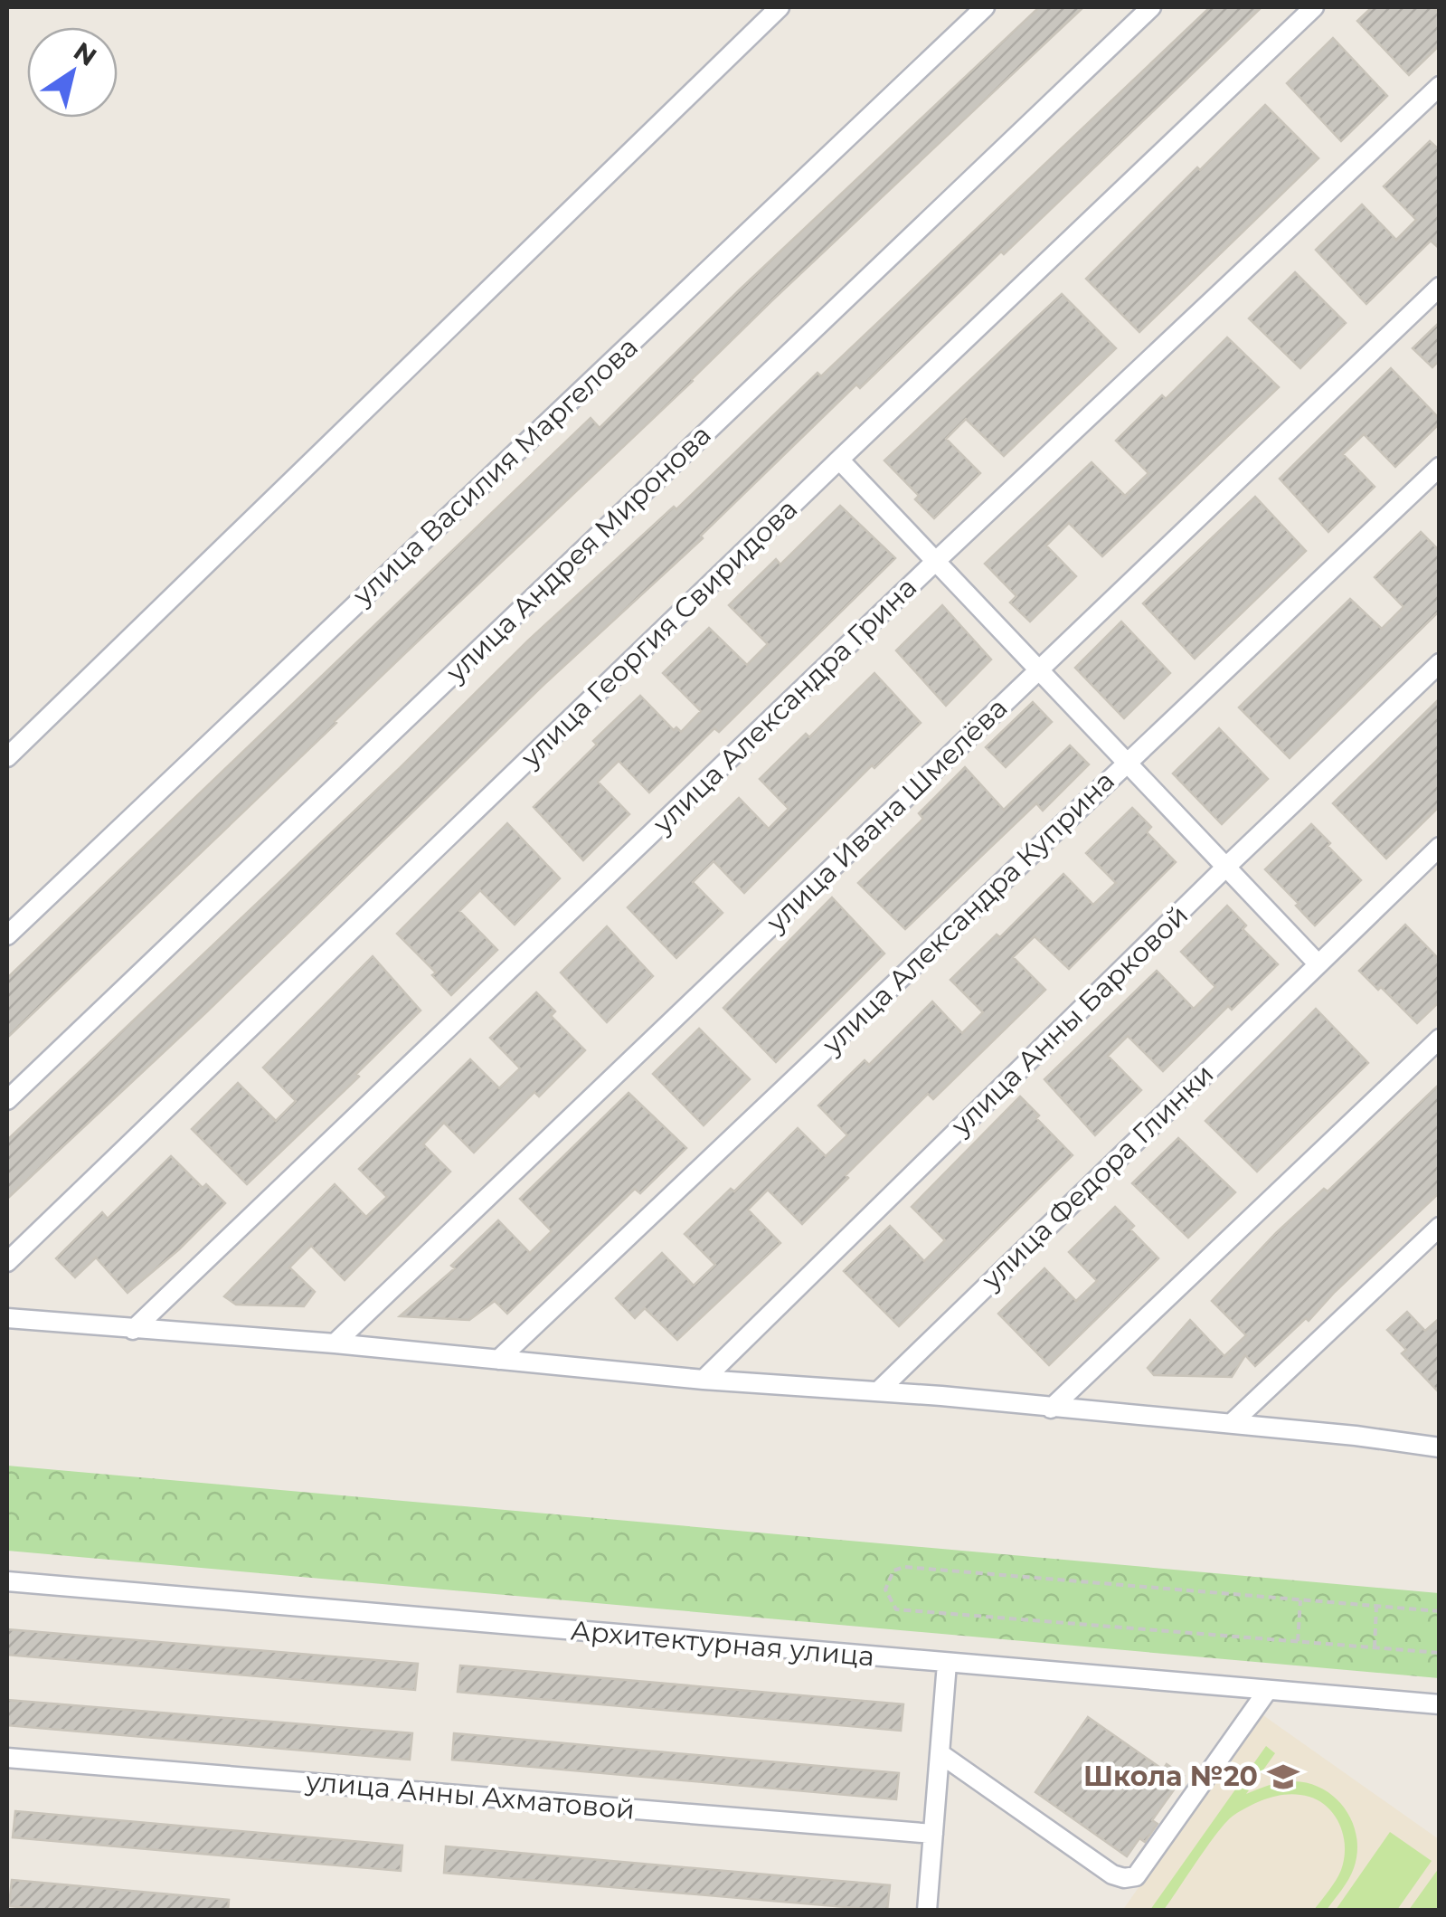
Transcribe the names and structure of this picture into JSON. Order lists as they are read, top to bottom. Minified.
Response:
{"streets":{"street":["улица Василия Маргелова","улица Андрея Миронова","улица Георгия Свиридова","улица Александра Грина","улица Ивана Шмелёва","улица Александра Куприна","улица Анны Барковой","улица Федора Глинки","Архитектурная улица","улица Анны Ахматовой"]},"places":{"school or university":["Школа №20"]},"north":"top right"}
